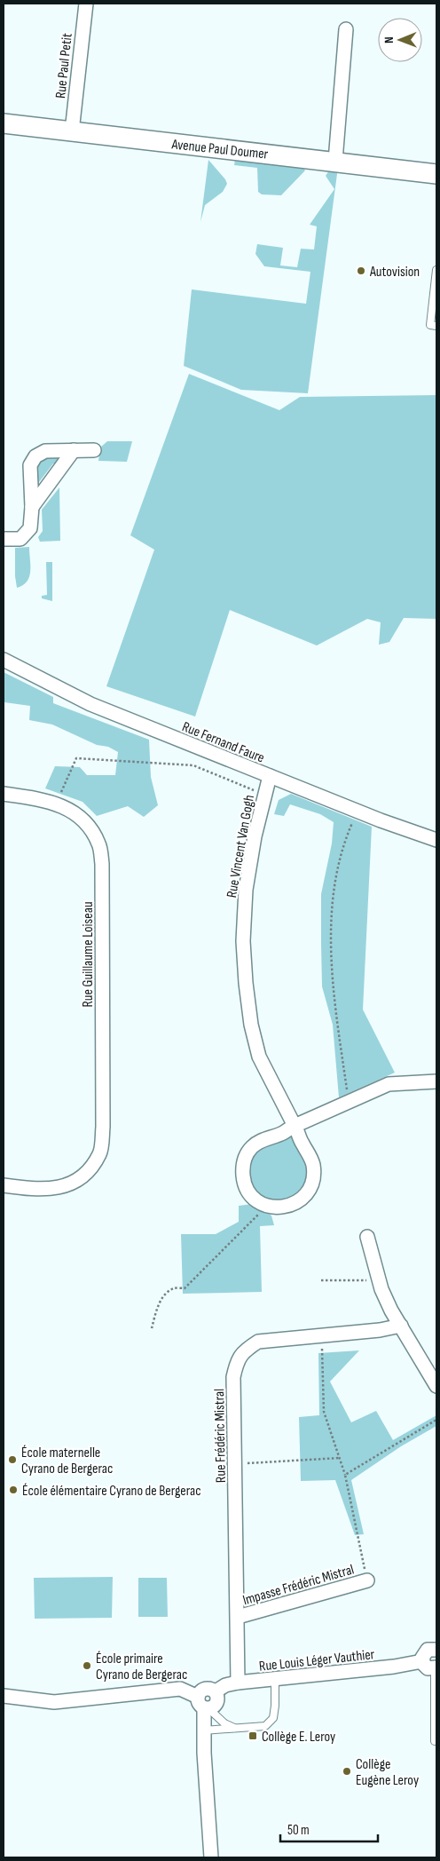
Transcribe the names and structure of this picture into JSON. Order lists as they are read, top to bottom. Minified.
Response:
{"streets":{"main road":["Avenue Paul Doumer"],"street":["Rue Paul Petit","Rue Fernand Faure","Rue Vincent Van Gogh","Rue Guillaume Loiseau","Rue Frédéric Mistral","Impasse Frédéric Mistral","Rue Louis Léger Vauthier"]},"crossings":[["Rue Paul Petit","Avenue Paul Doumer"],["Rue Fernand Faure","Rue Vincent Van Gogh"],["Rue Frédéric Mistral","Impasse Frédéric Mistral"],["Rue Frédéric Mistral","Rue Louis Léger Vauthier"]],"places":{"other":["Autovision","École maternelle Cyrano de Bergerac","École élémentaire Cyrano de Bergerac","École primaire Cyrano de Bergerac","Collège Eugène Leroy"],"transit":["Collège E. Leroy"]},"scale_bar":"50 m","north":"left"}
